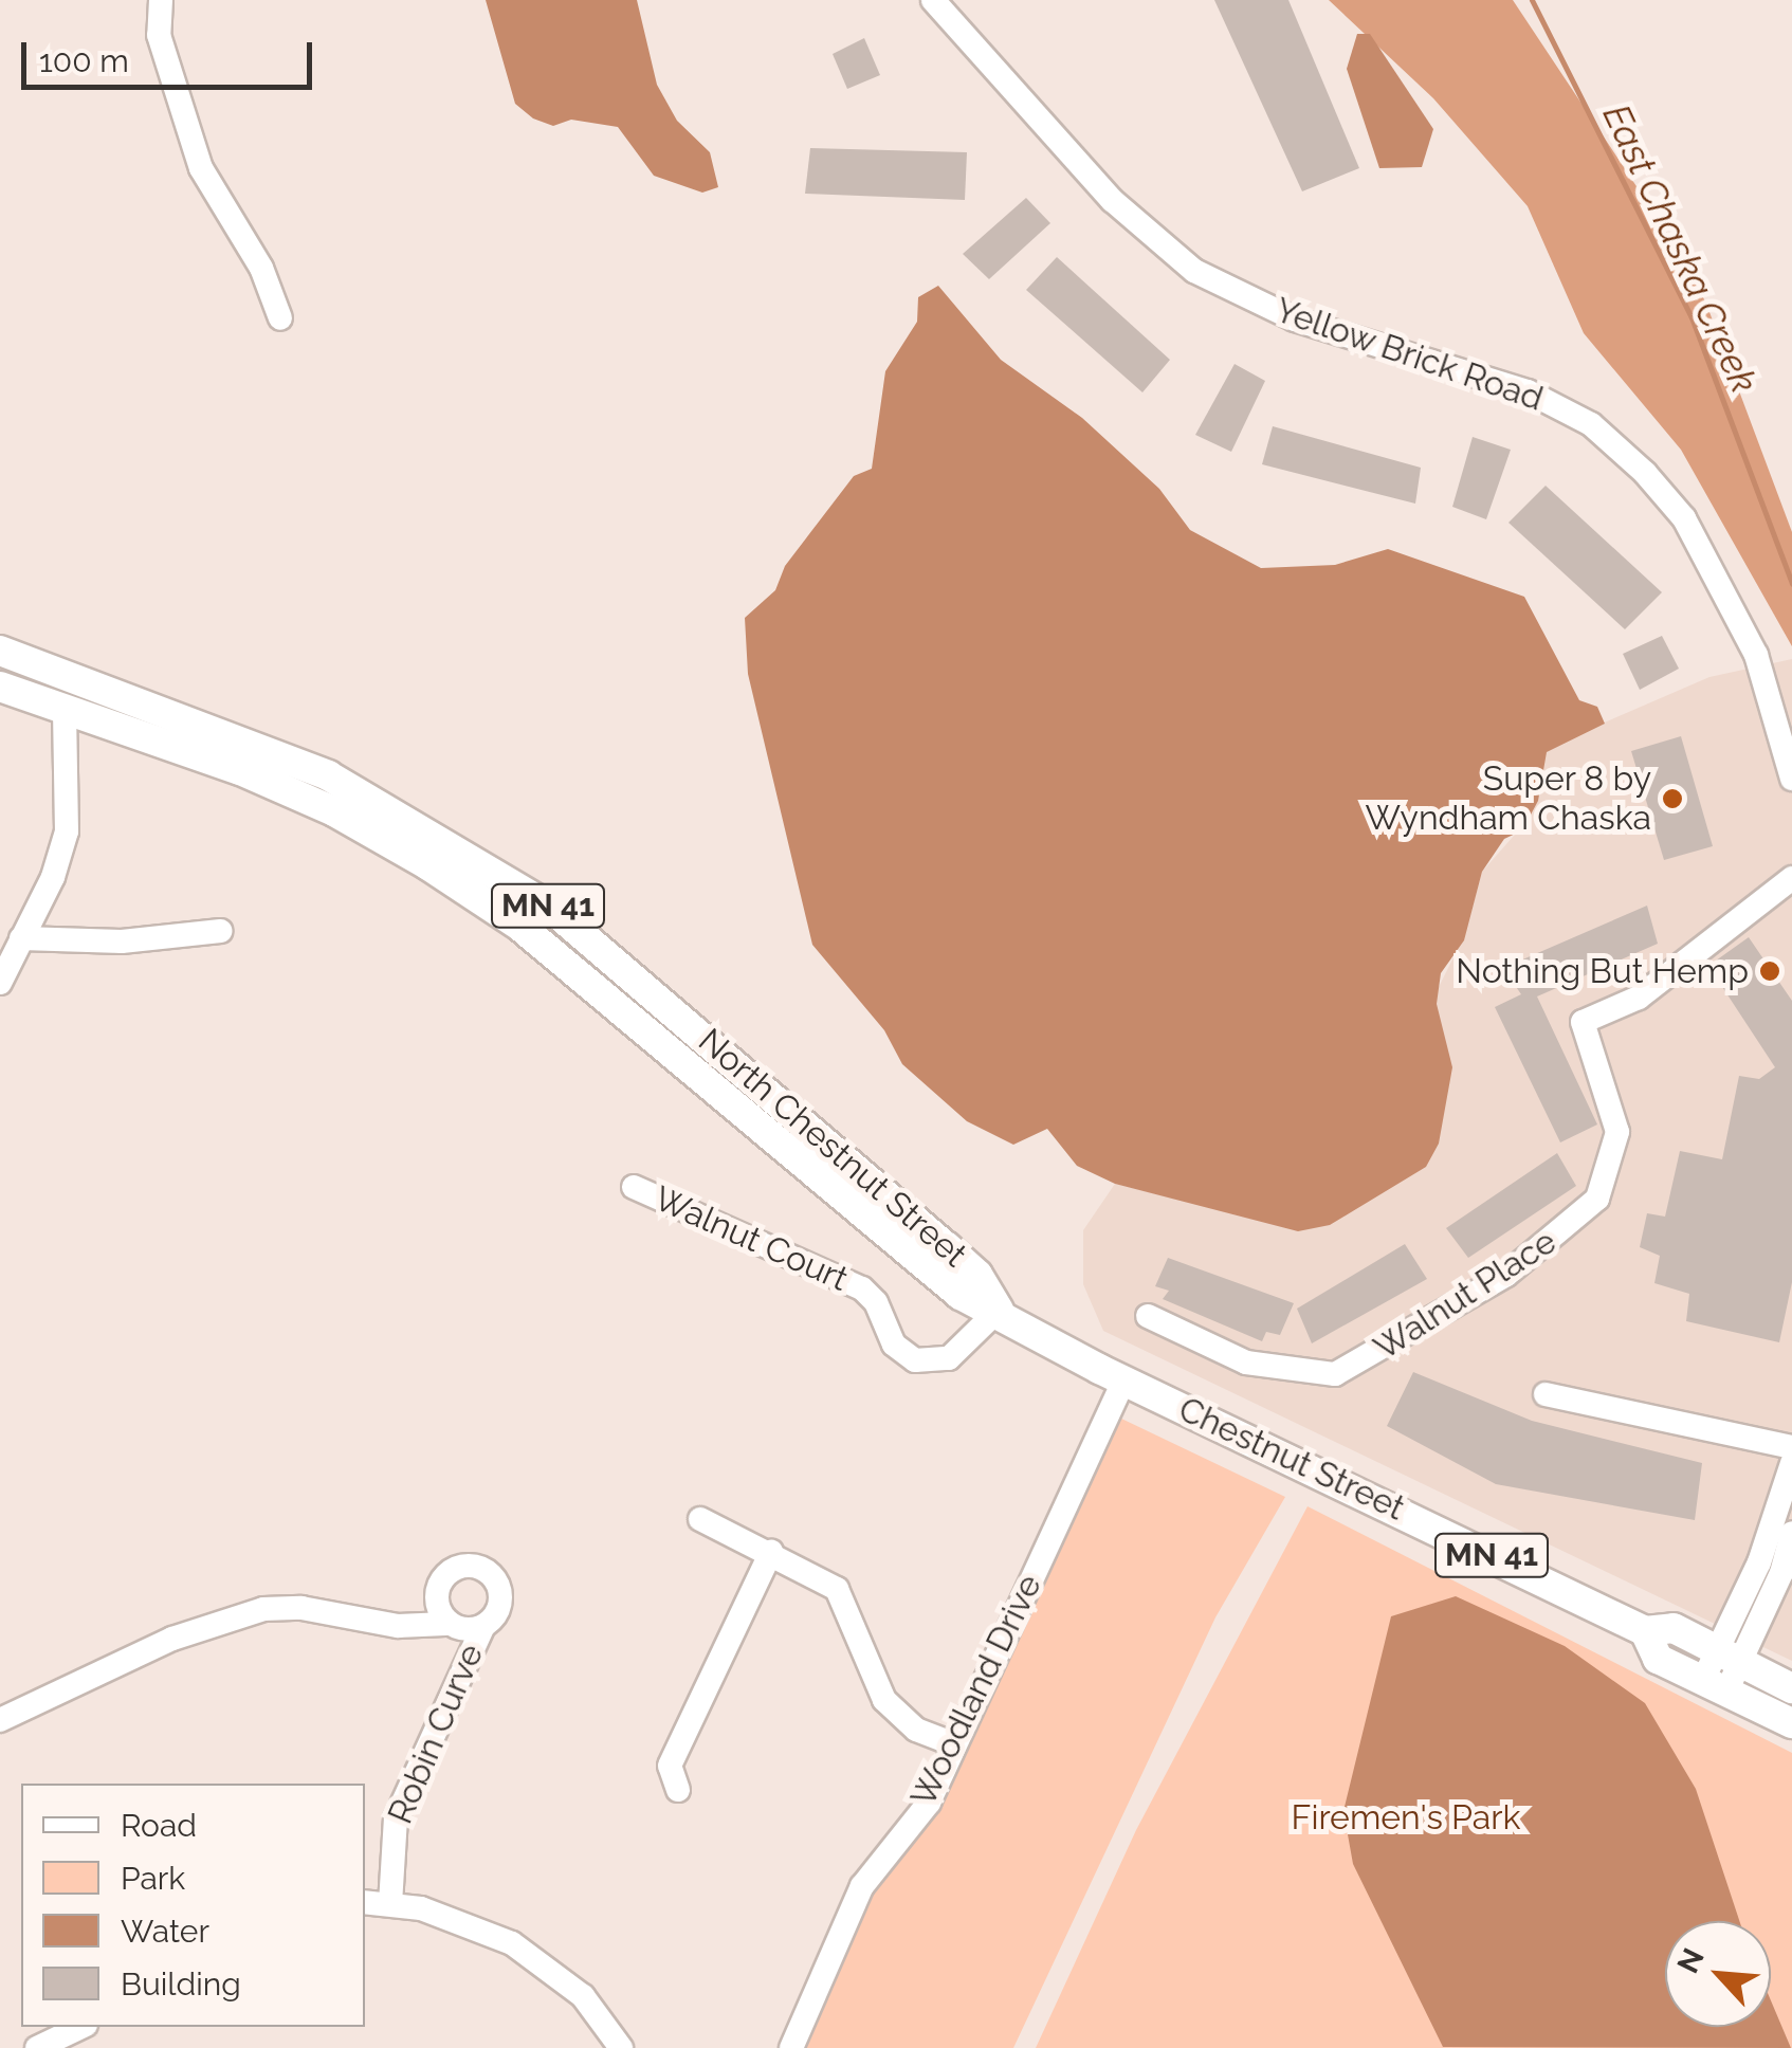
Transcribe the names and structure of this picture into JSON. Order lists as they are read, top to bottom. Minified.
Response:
{"streets":{"main road":["MN 41","North Chestnut Street","Chestnut Street"],"street":["Yellow Brick Road","Walnut Court","Walnut Place","Woodland Drive","Robin Curve"]},"crossings":[["North Chestnut Street","Walnut Court"],["North Chestnut Street","Chestnut Street"],["Walnut Court","Chestnut Street"],["Chestnut Street","Woodland Drive"]],"water":["East Chaska Creek"],"parks":["Firemen's Park"],"places":["Super 8 by Wyndham Chaska","Nothing But Hemp"],"legend":["Road","Park","Water","Building"],"scale_bar":"100 m","north":"top left"}
